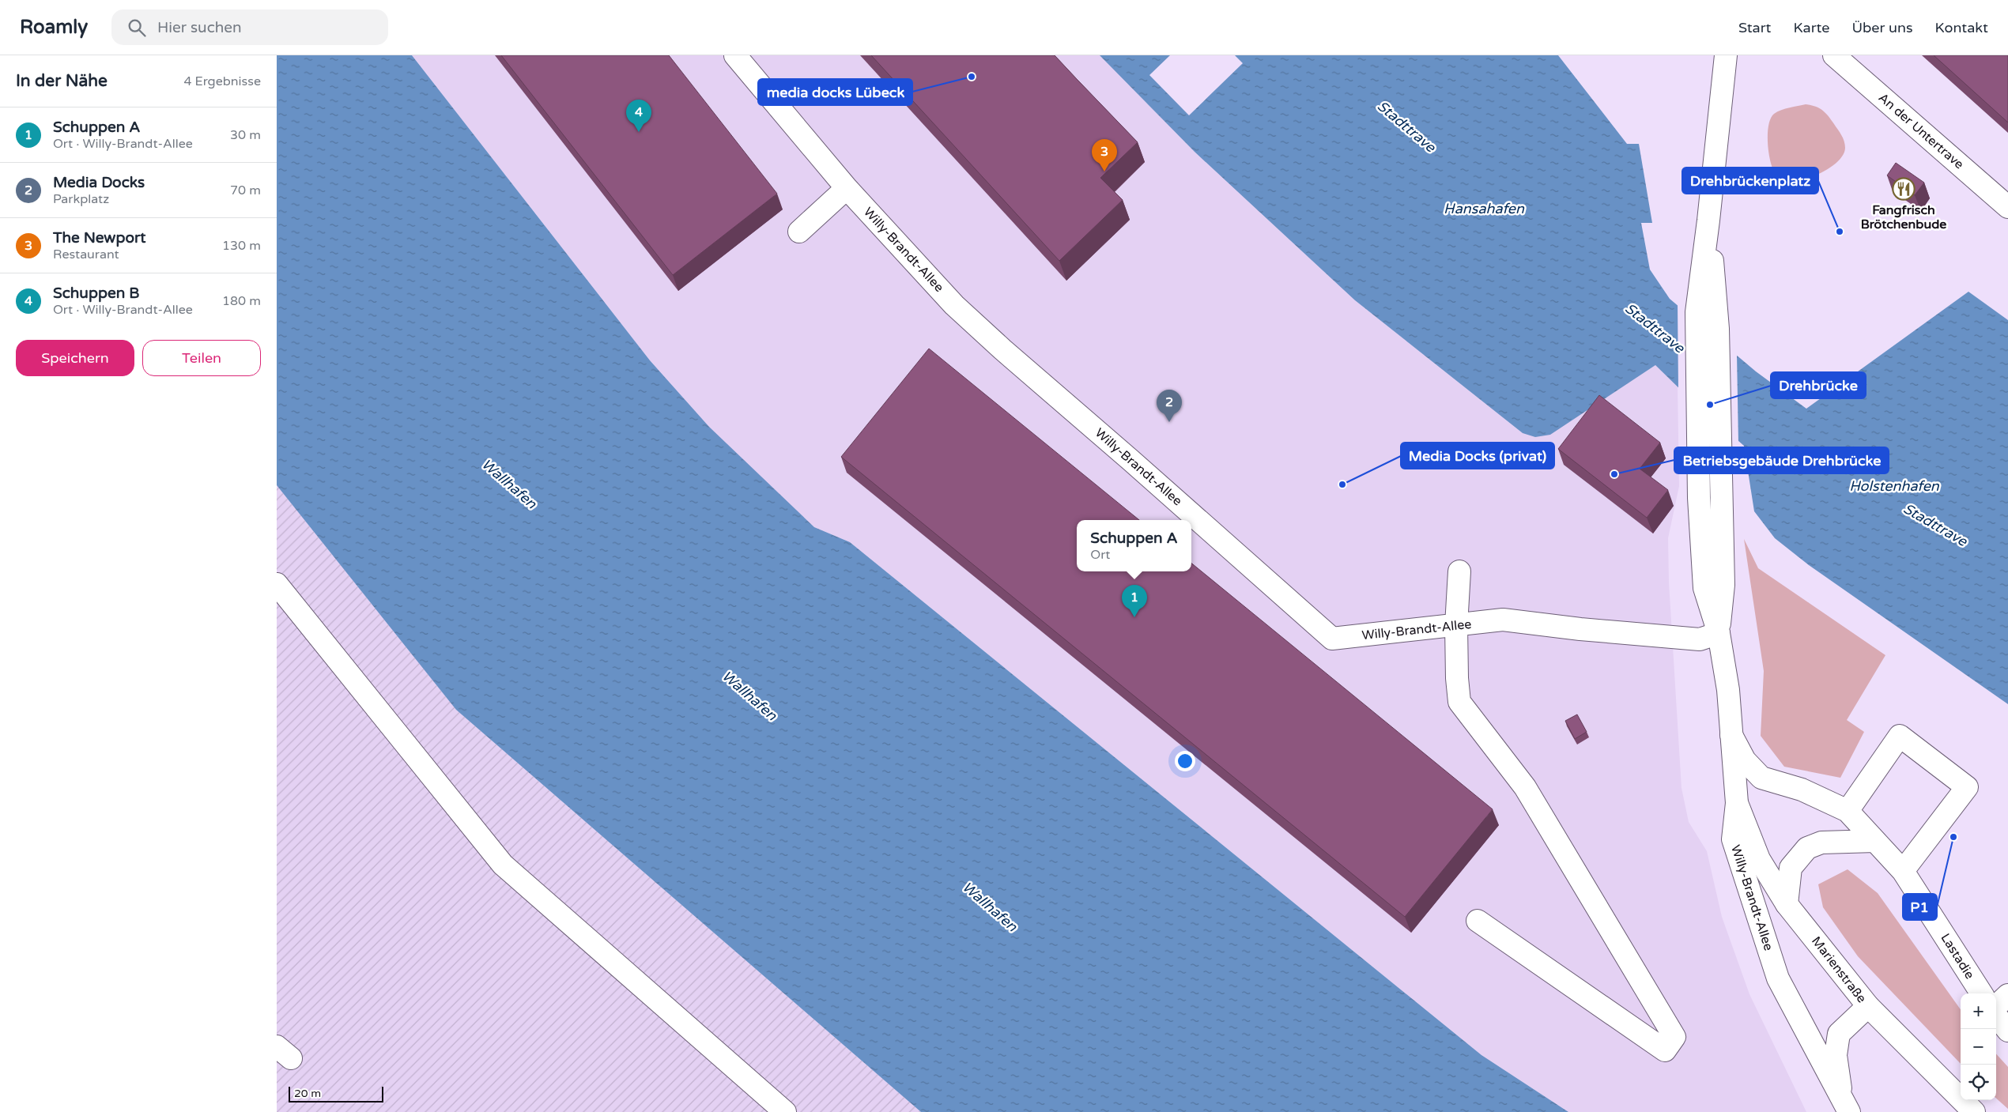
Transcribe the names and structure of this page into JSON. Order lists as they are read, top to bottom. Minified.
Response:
{"streets":{"street":["An der Untertrave","Willy-Brandt-Allee","Lastadie","Marienstraße"]},"crossings":[["Willy-Brandt-Allee","Lastadie"],["Willy-Brandt-Allee","Marienstraße"]],"water":["Stadttrave","Hansahafen","Wallhafen","Holstenhafen"],"places":{"other":["media docks Lübeck","Drehbrückenplatz","Drehbrücke","Betriebsgebäude Drehbrücke","Media Docks (privat)","P1"],"restaurant":["Fangfrisch Brötchenbude"]},"scale_bar":"20 m","page":{"header":"Roamly","search":"Hier suchen","nav":["Start","Karte","Über uns","Kontakt"],"heading":["In der Nähe","4 Ergebnisse"],"pins":["4","3","2","1"],"list":[{"mark":"1","name":"Schuppen A","note":"Ort · Willy-Brandt-Allee","value":"30 m"},{"mark":"2","name":"Media Docks","note":"Parkplatz","value":"70 m"},{"mark":"3","name":"The Newport","note":"Restaurant","value":"130 m"},{"mark":"4","name":"Schuppen B","note":"Ort · Willy-Brandt-Allee","value":"180 m"}],"buttons":["Speichern","Teilen"],"popup":["Schuppen A","Ort"],"map_buttons":["+","−"],"scale":"20 m"}}
